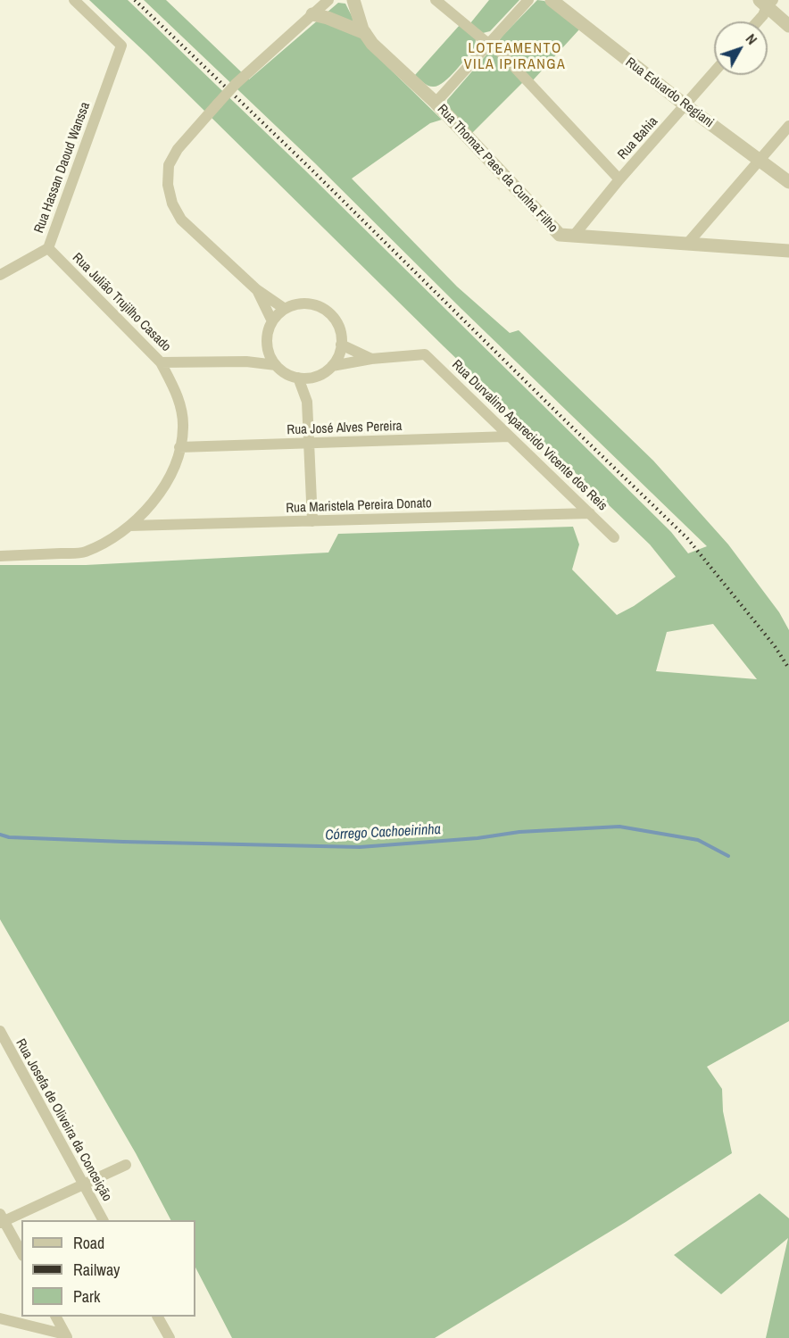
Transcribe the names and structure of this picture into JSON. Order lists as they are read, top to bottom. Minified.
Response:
{"streets":{"street":["Rua Eduardo Regiani","Rua Bahia","Rua Hassan Daoud Wanssa","Rua Thomaz Paes da Cunha Filho","Rua Julião Trujilho Casado","Rua José Alves Pereira","Rua Durvalino Aparecido Vicente dos Reis","Rua Maristela Pereira Donato","Rua Josefa de Oliveira da Conceição"]},"crossings":[["Rua Eduardo Regiani","Rua Bahia"],["Rua Bahia","Rua Thomaz Paes da Cunha Filho"],["Rua Hassan Daoud Wanssa","Rua Julião Trujilho Casado"],["Rua José Alves Pereira","Rua Durvalino Aparecido Vicente dos Reis"],["Rua Durvalino Aparecido Vicente dos Reis","Rua Maristela Pereira Donato"]],"districts":["LOTEAMENTO VILA IPIRANGA"],"water":["Córrego Cachoeirinha"],"legend":["Road","Railway","Park"],"north":"top right"}
